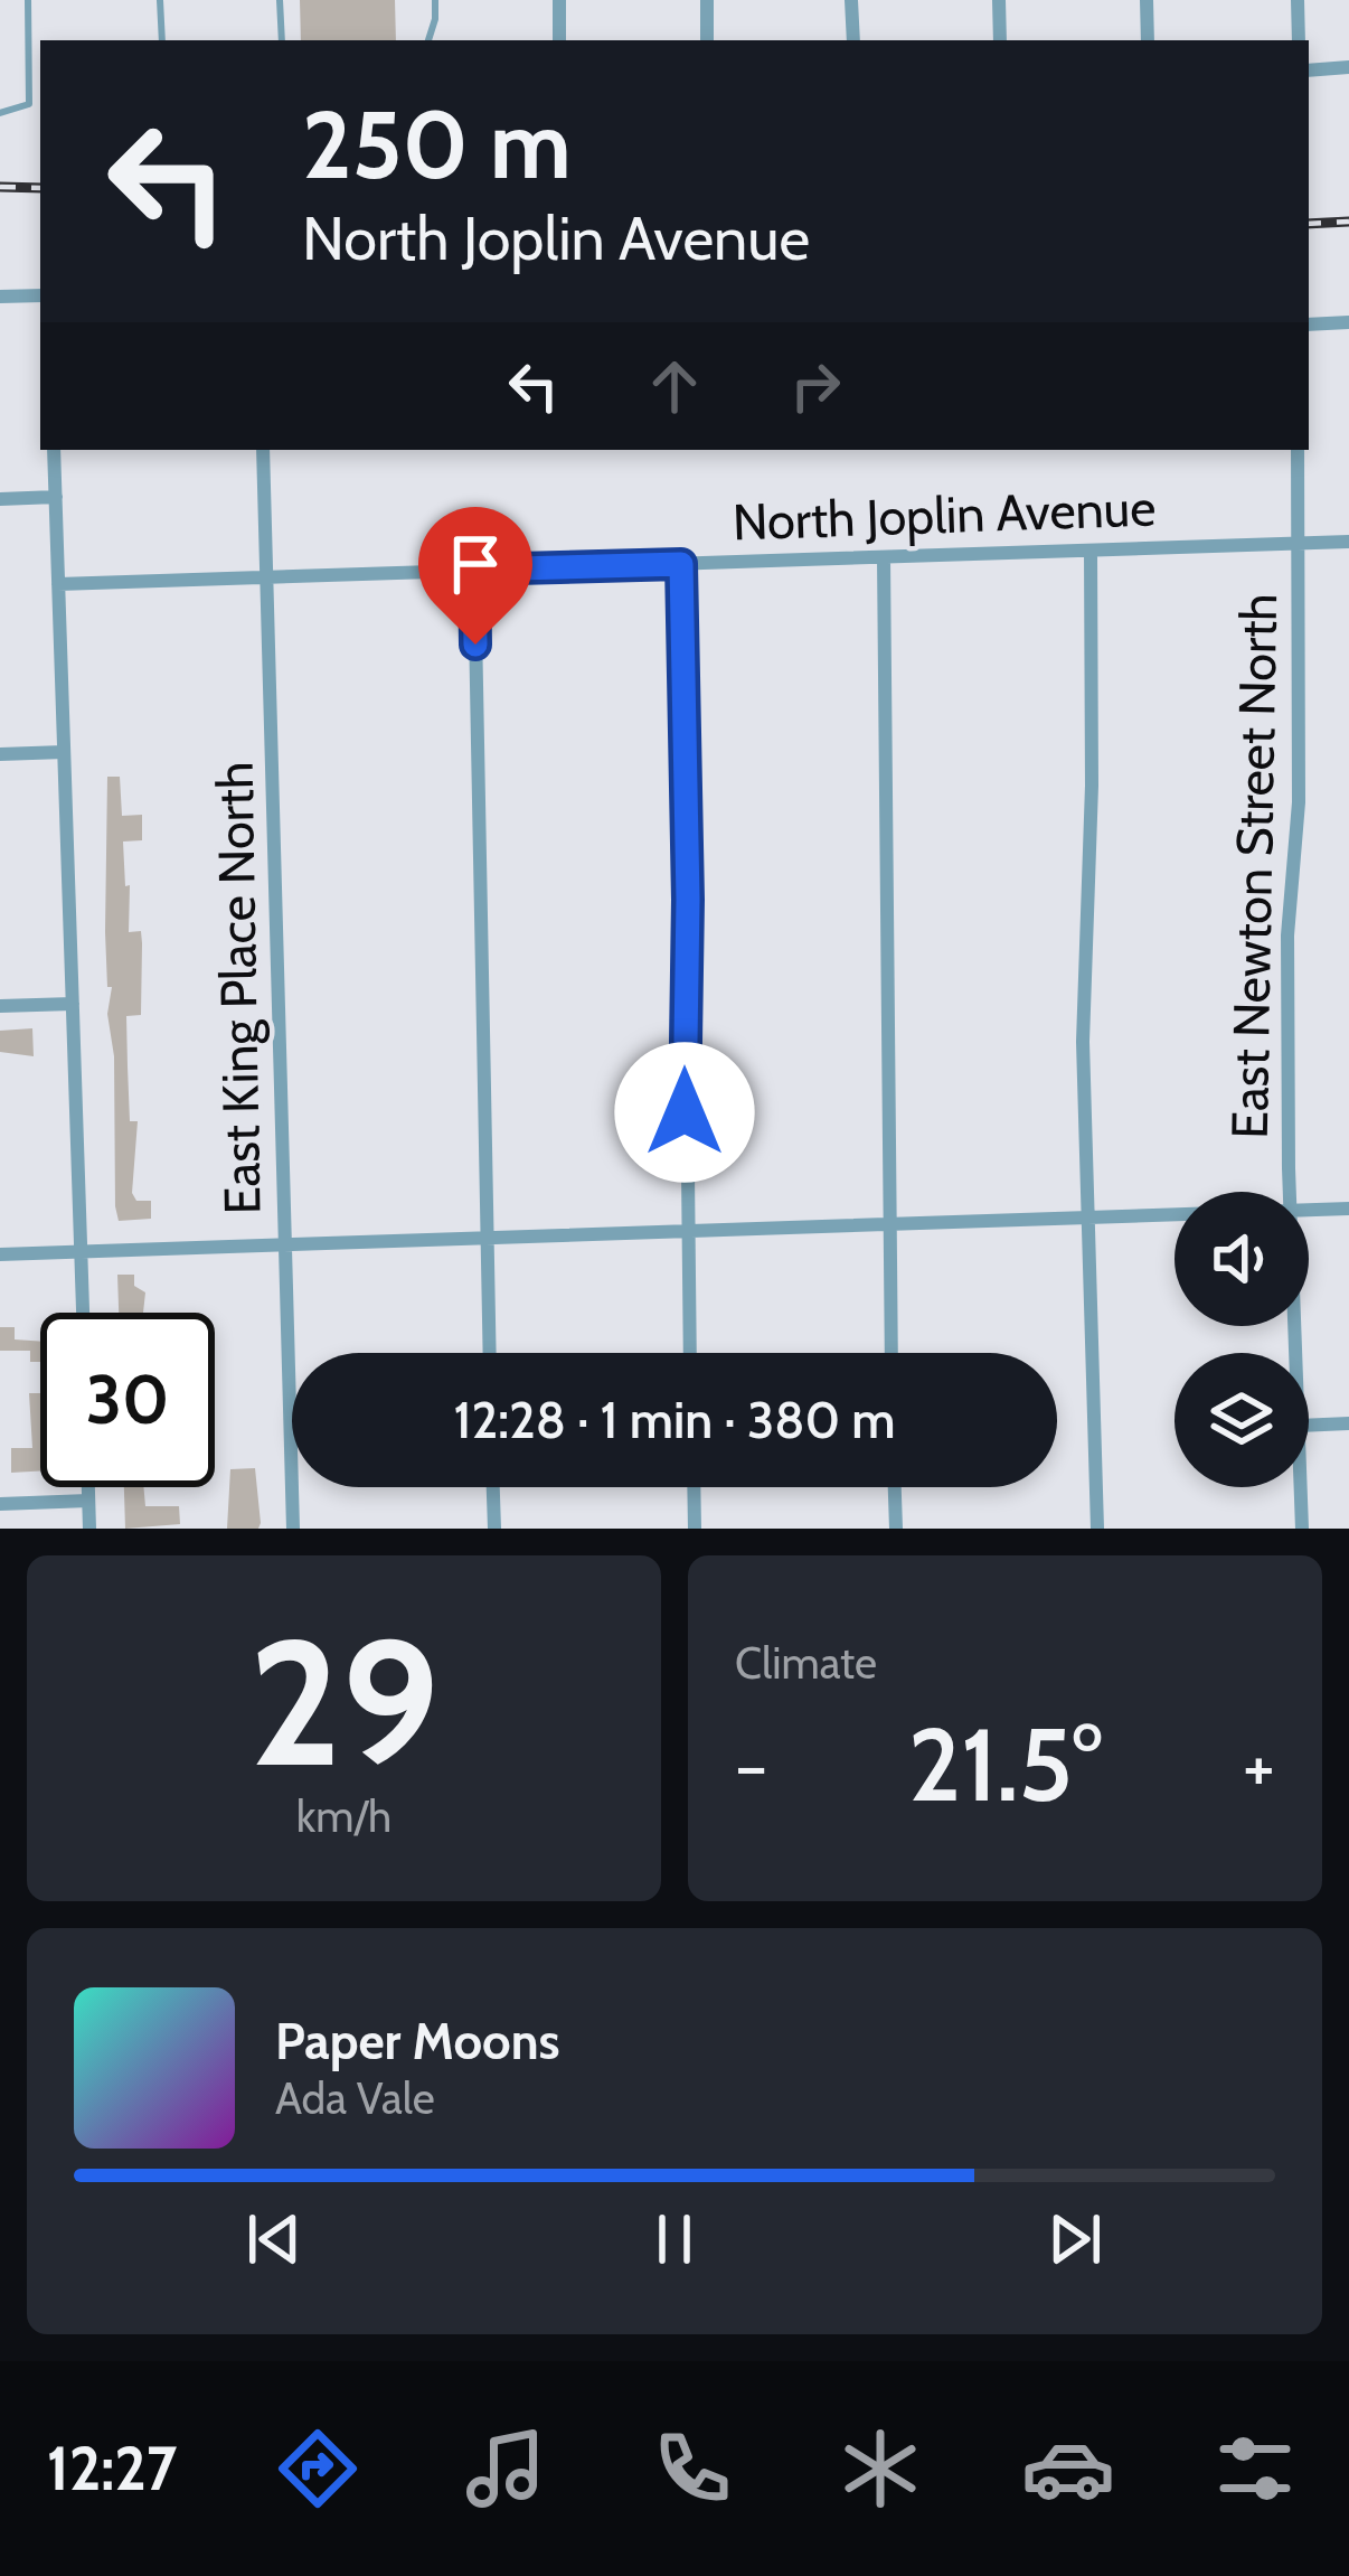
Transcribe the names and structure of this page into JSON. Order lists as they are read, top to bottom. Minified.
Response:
{"streets":{"street":["North Joplin Avenue","East Newton Street North","East King Place North"]},"crossings":[["North Joplin Avenue","East Newton Street North"],["North Joplin Avenue","East King Place North"]],"page":{"turn":["250 m","North Joplin Avenue"],"limit":"30","trip":"12:28 · 1 min · 380 m","tile":[["29","km/h"],"Climate"],"heat":["−","21.5°","+"],"song":["Paper Moons","Ada Vale"],"tabs":"12:27"}}
